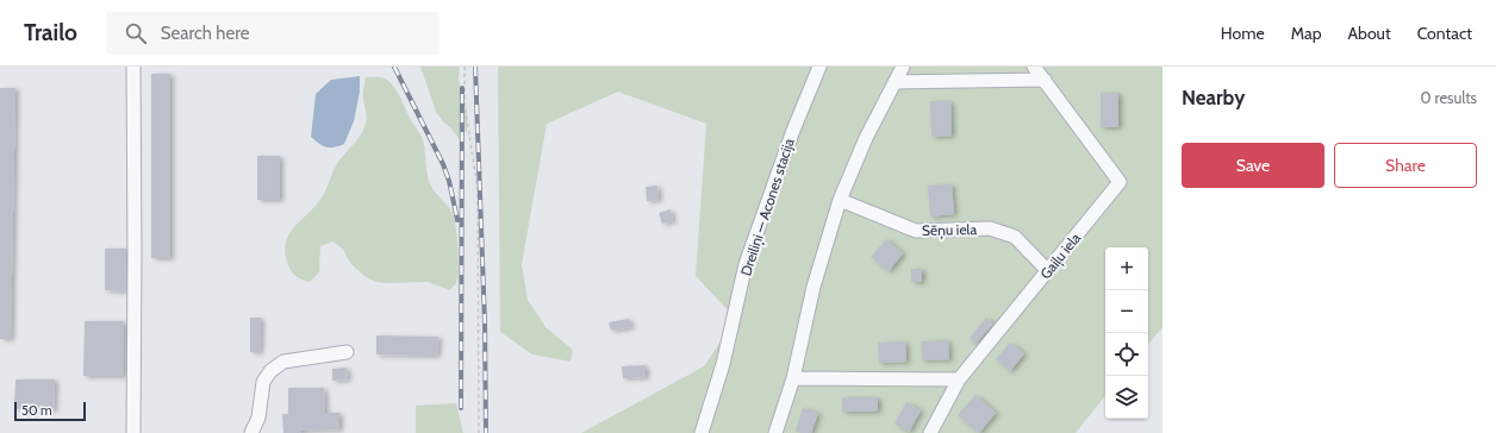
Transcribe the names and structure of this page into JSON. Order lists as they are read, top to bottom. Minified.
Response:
{"streets":{"street":["Dreiliņi — Acones stacija","Sēņu iela","Gaiļu iela"]},"crossings":[["Sēņu iela","Gaiļu iela"]],"scale_bar":"50 m","page":{"header":"Trailo","search":"Search here","nav":["Home","Map","About","Contact"],"heading":["Nearby","0 results"],"buttons":["Save","Share"],"map_buttons":["+","−"],"scale":"50 m"}}
